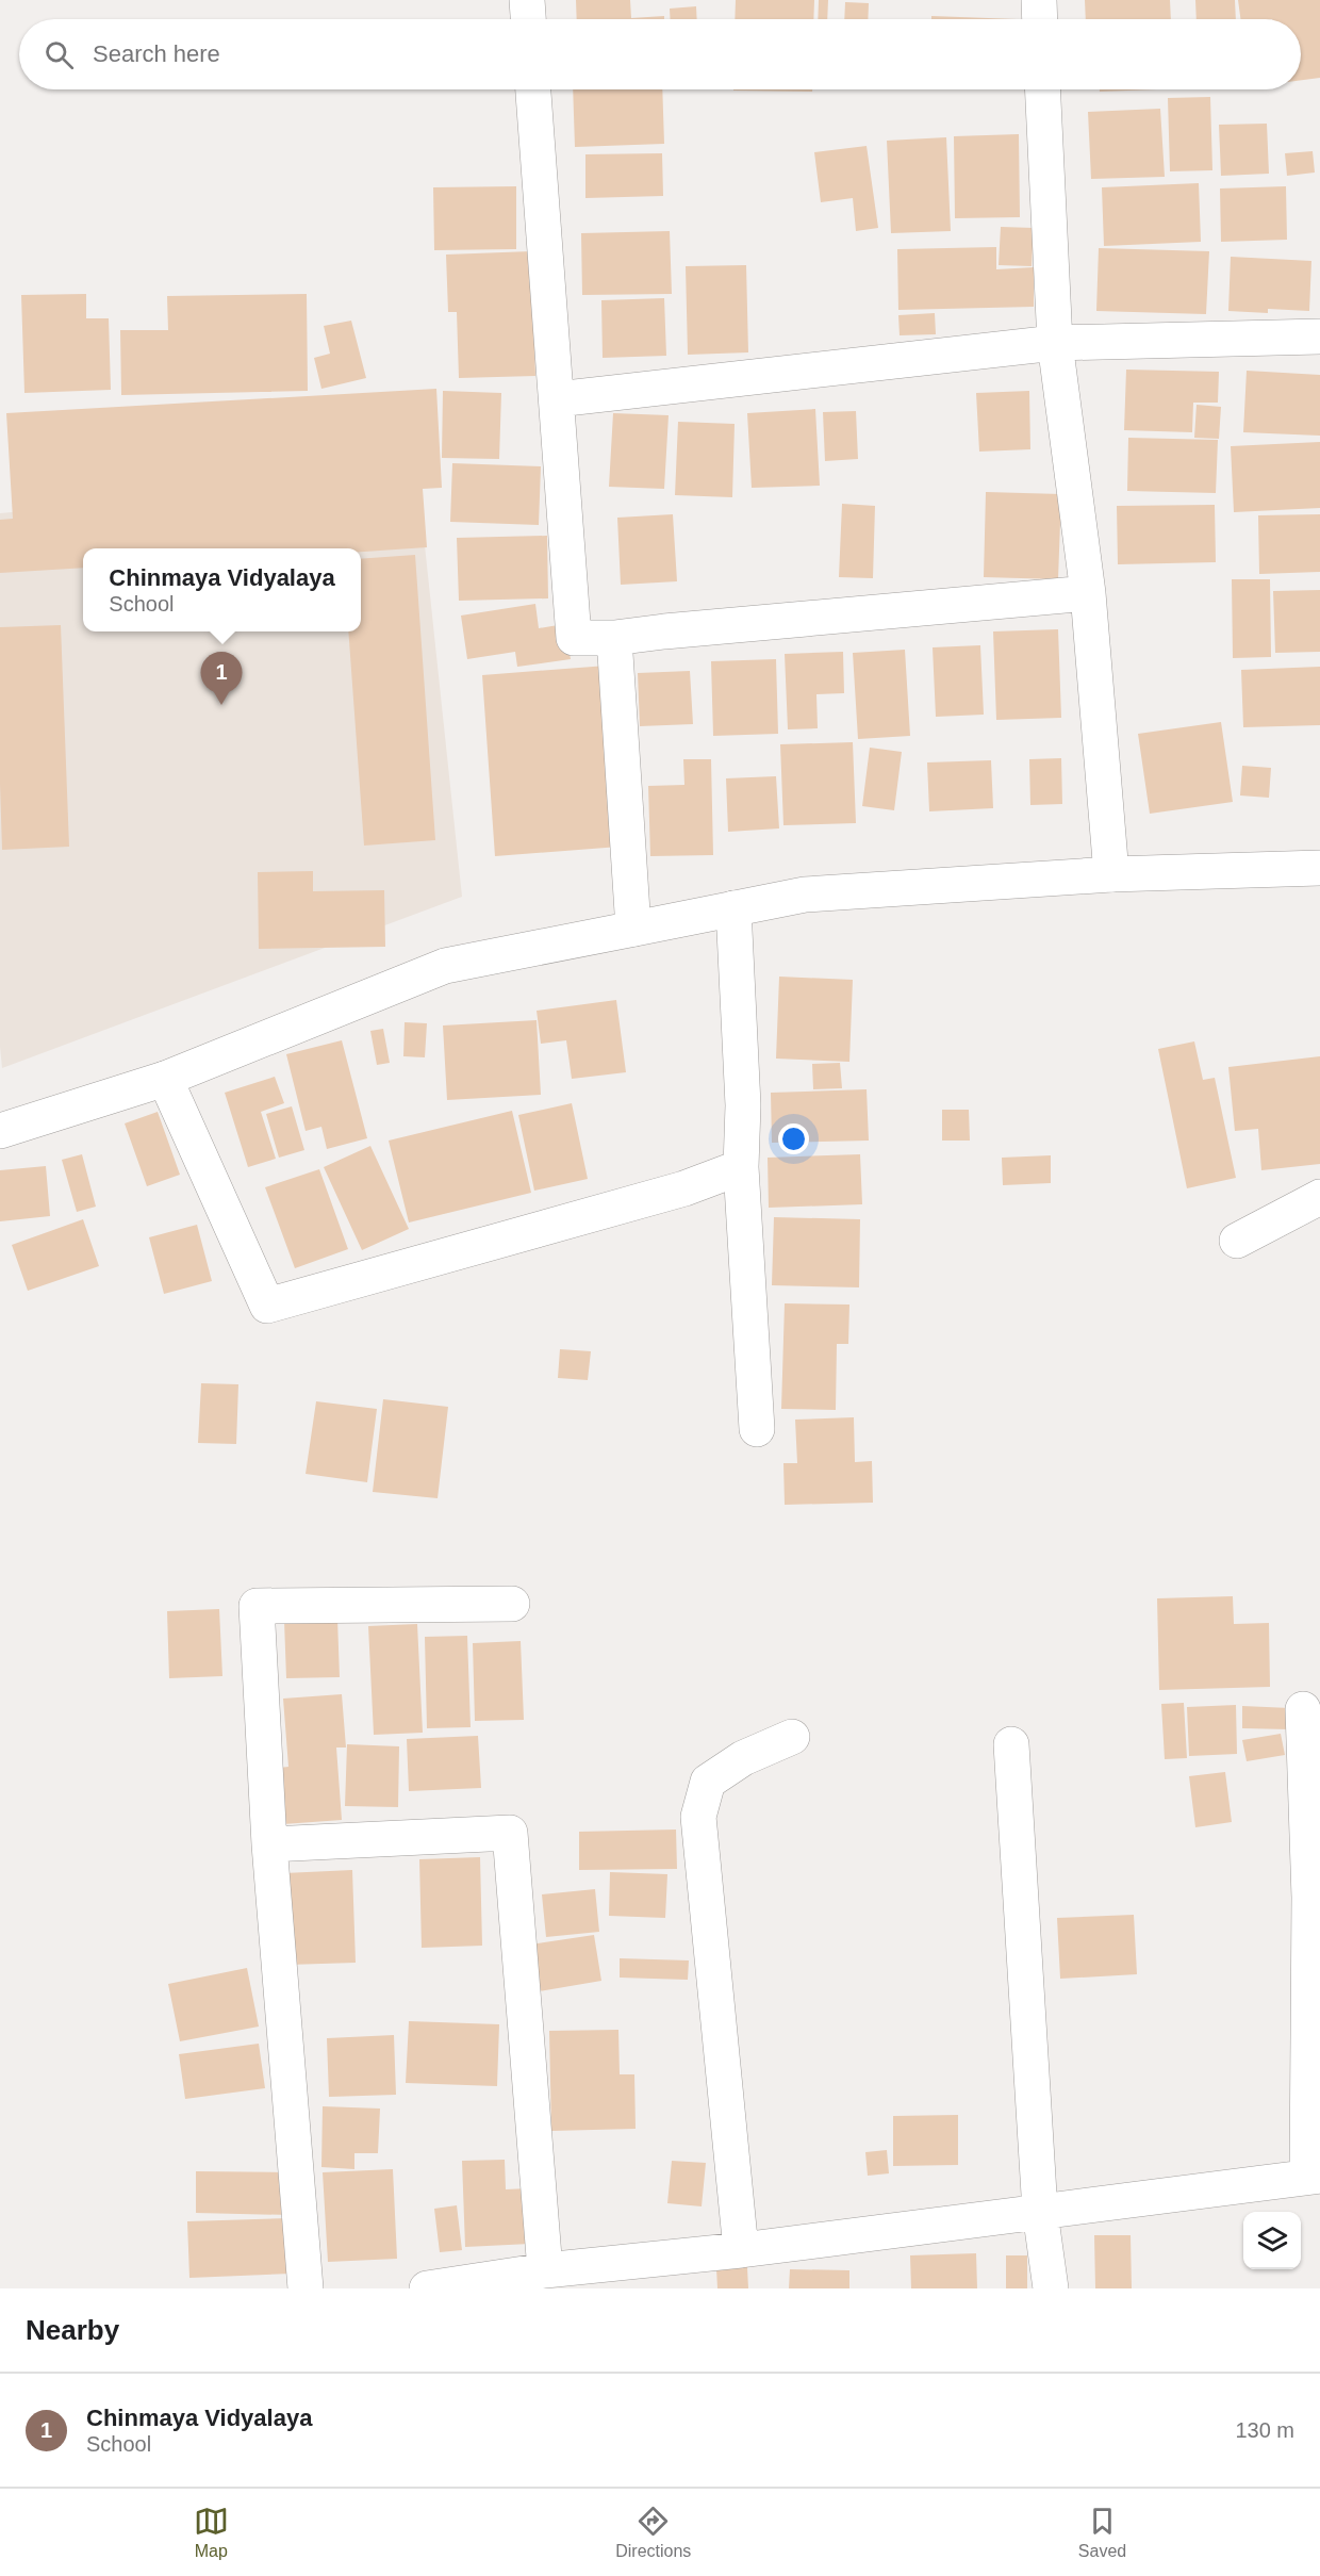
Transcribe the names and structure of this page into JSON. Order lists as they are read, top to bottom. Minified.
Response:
{"page":{"search":"Search here","popup":["Chinmaya Vidyalaya","School"],"pins":"1","heading":"Nearby","list":[{"mark":"1","name":"Chinmaya Vidyalaya","note":"School","value":"130 m"}],"nav":["Map","Directions","Saved"]}}
